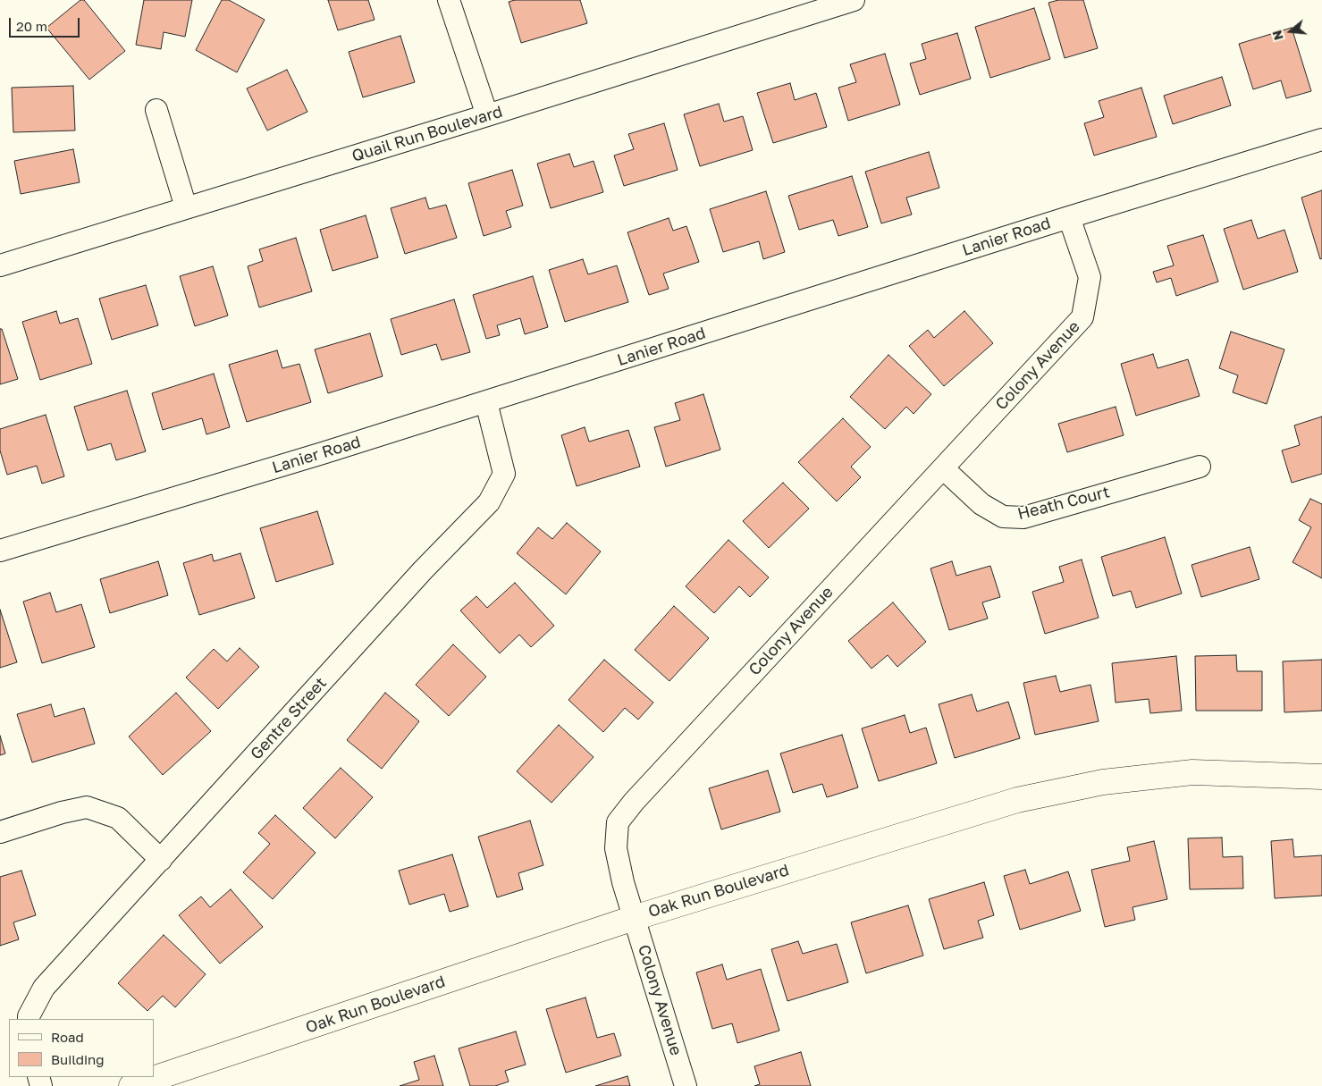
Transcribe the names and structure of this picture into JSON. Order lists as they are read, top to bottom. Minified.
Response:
{"streets":{"street":["Quail Run Boulevard","Lanier Road","Colony Avenue","Heath Court","Gentre Street","Oak Run Boulevard"]},"crossings":[["Lanier Road","Colony Avenue"],["Lanier Road","Gentre Street"],["Colony Avenue","Heath Court"],["Colony Avenue","Oak Run Boulevard"]],"legend":["Road","Building"],"scale_bar":"20 m","north":"left"}
